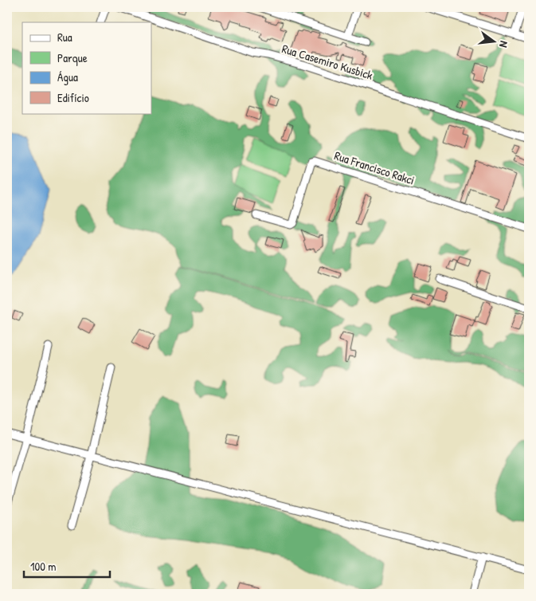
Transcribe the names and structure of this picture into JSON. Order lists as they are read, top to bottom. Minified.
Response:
{"streets":{"street":["Rua Casemiro Kusbick","Rua Francisco Rakci"]},"legend":["Rua","Parque","Água","Edifício"],"scale_bar":"100 m","north":"right"}
